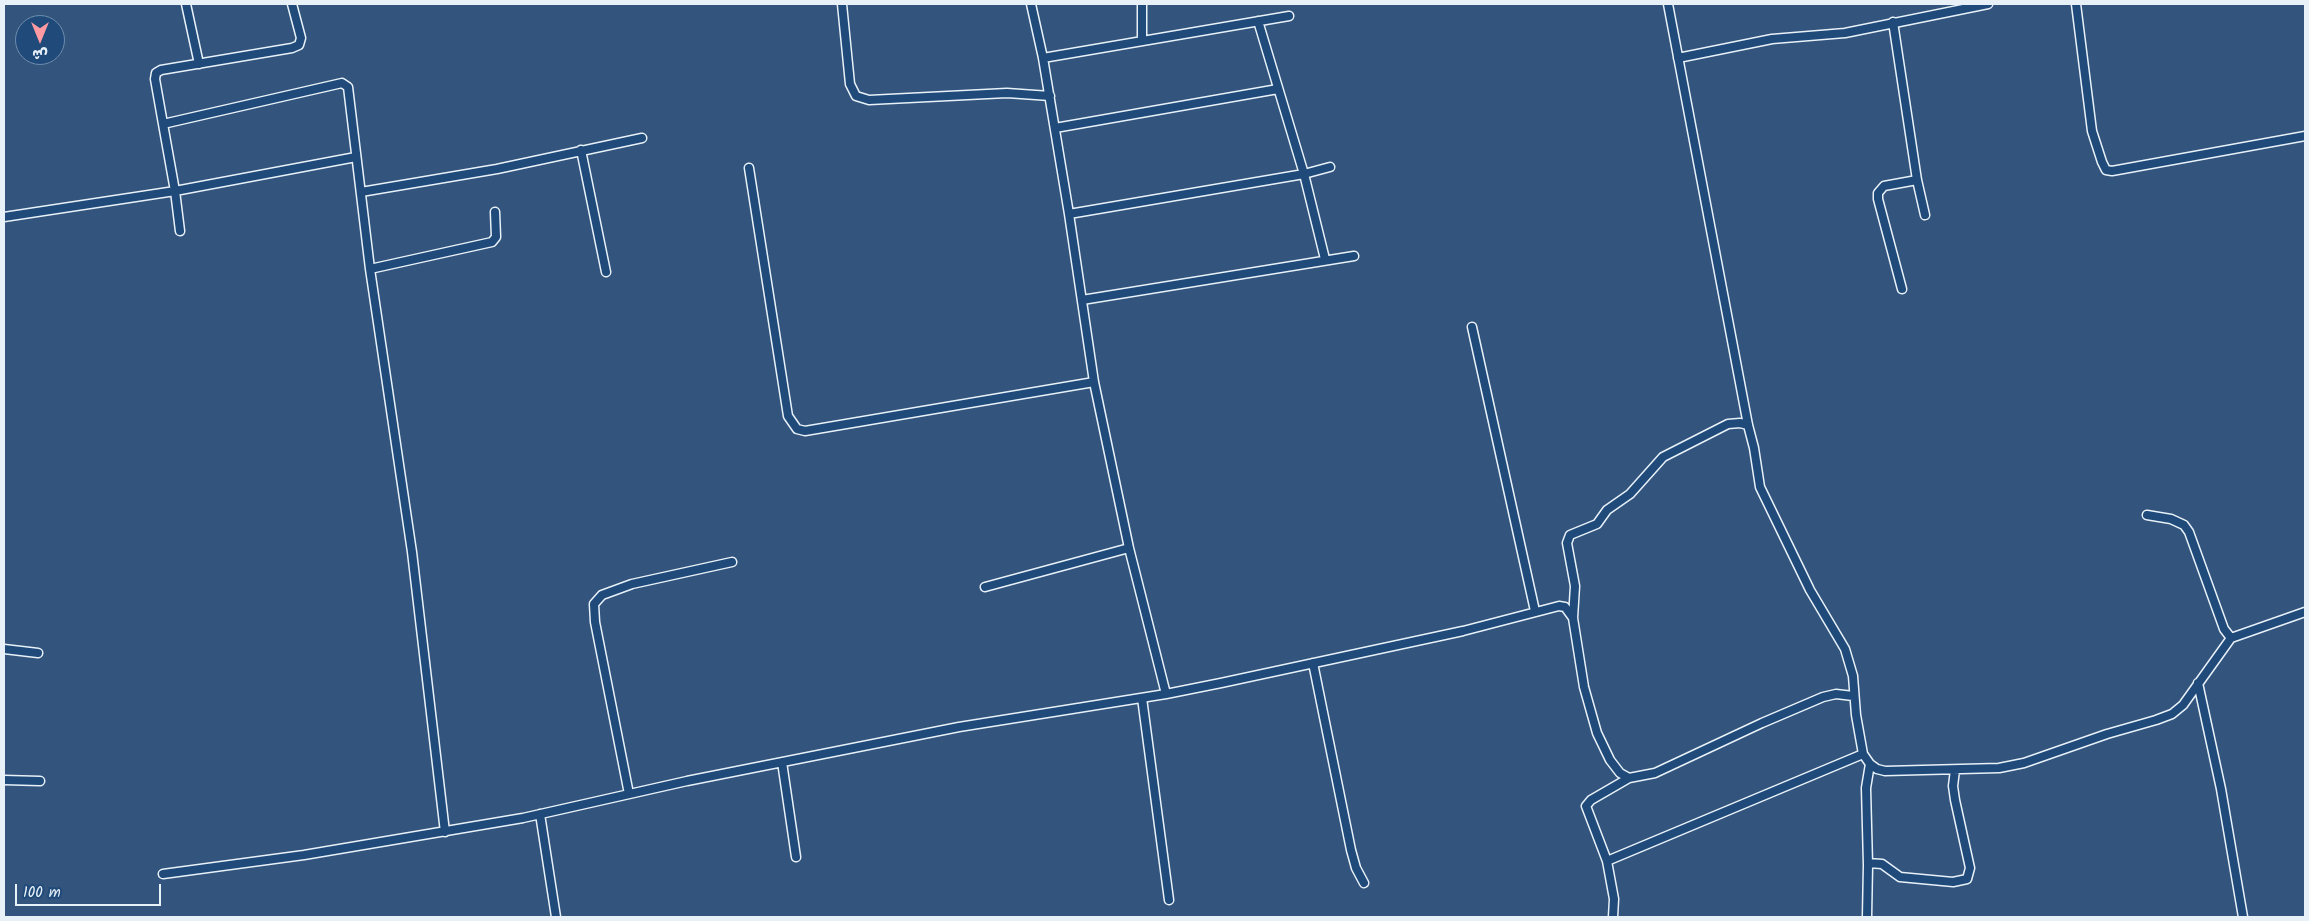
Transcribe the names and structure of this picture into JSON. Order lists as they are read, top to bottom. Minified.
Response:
{"scale_bar":"100 m","north":"bottom"}
